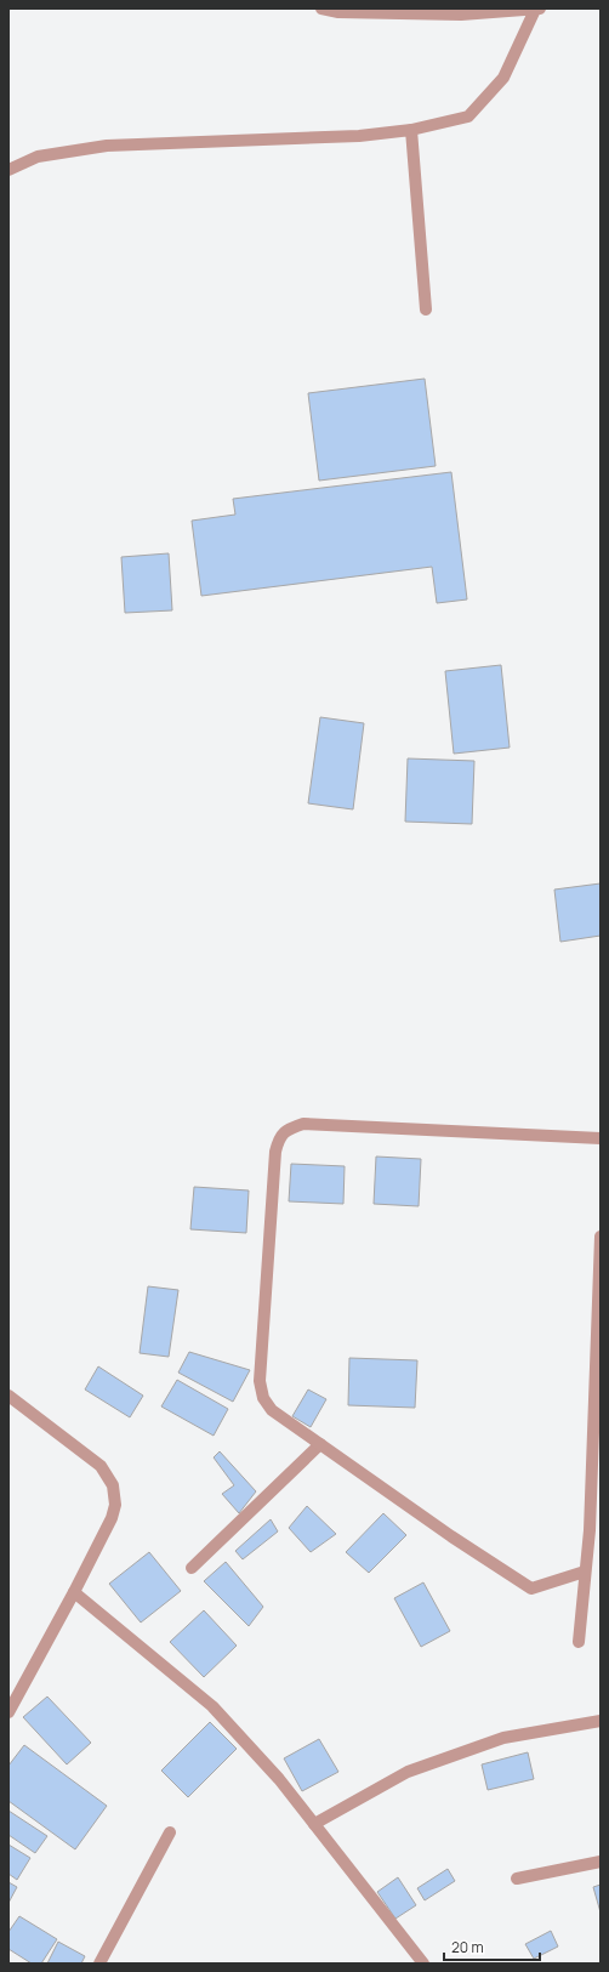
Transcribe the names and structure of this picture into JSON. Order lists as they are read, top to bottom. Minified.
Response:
{"scale_bar":"20 m"}
